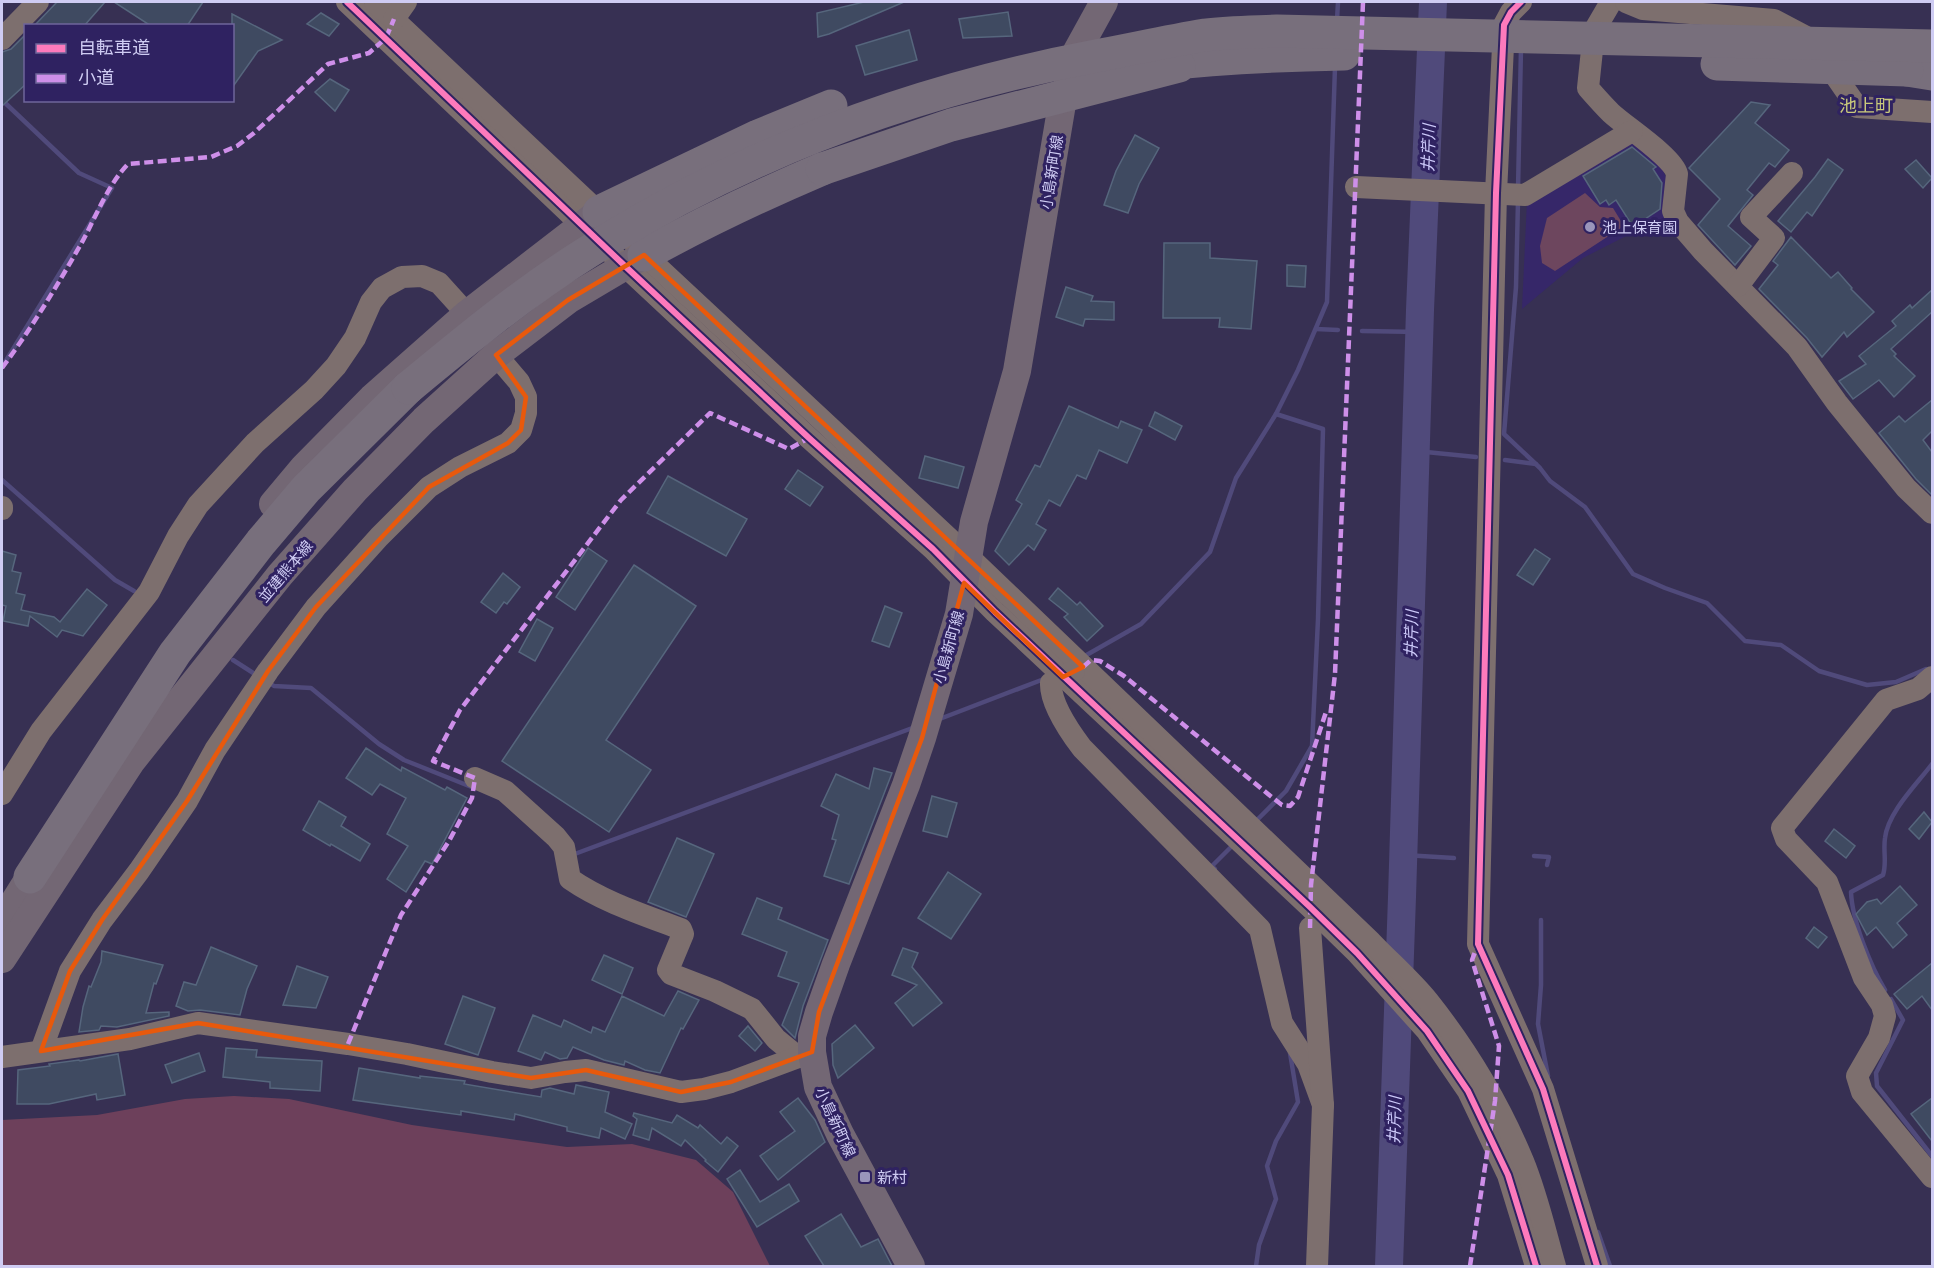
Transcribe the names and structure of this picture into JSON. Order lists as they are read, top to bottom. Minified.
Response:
{"streets":{"main road":["小島新町線","並建熊本線"]},"districts":["池上町"],"water":["井芹川"],"places":{"other":["池上保育園"],"transit":["新村"]},"legend":["自転車道","小道"]}
